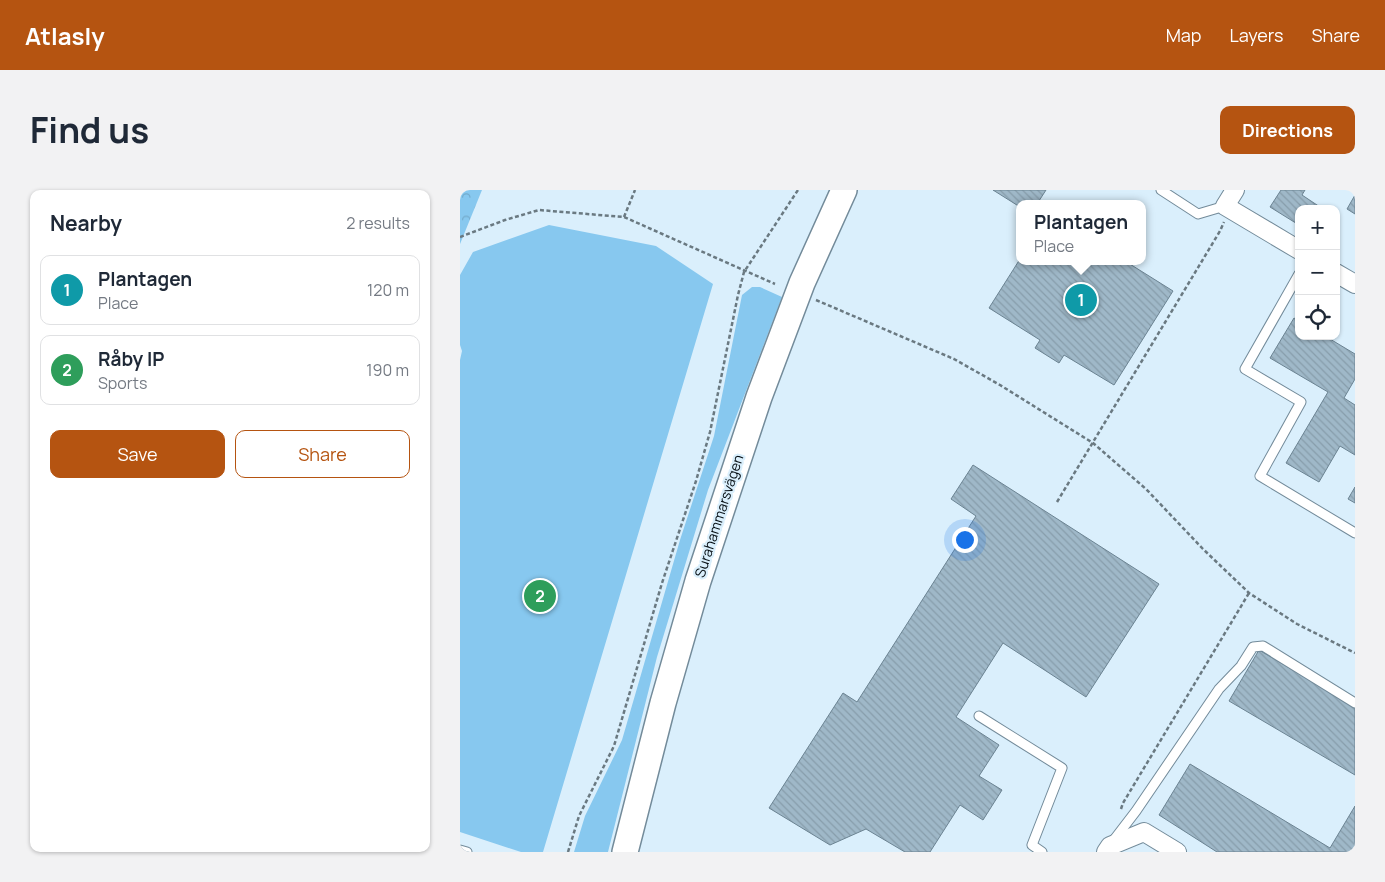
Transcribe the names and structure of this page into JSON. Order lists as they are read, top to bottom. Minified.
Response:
{"streets":{"main road":["Surahammarsvägen"]},"page":{"header":"Atlasly","nav":["Map","Layers","Share"],"title":"Find us","buttons":["Directions",["Save","Share"]],"heading":["Nearby","2 results"],"popup":["Plantagen","Place"],"map_buttons":["+","−"],"list":[{"mark":"1","name":"Plantagen","note":"Place","value":"120 m"},{"mark":"2","name":"Råby IP","note":"Sports","value":"190 m"}],"pins":["1","2"]}}
